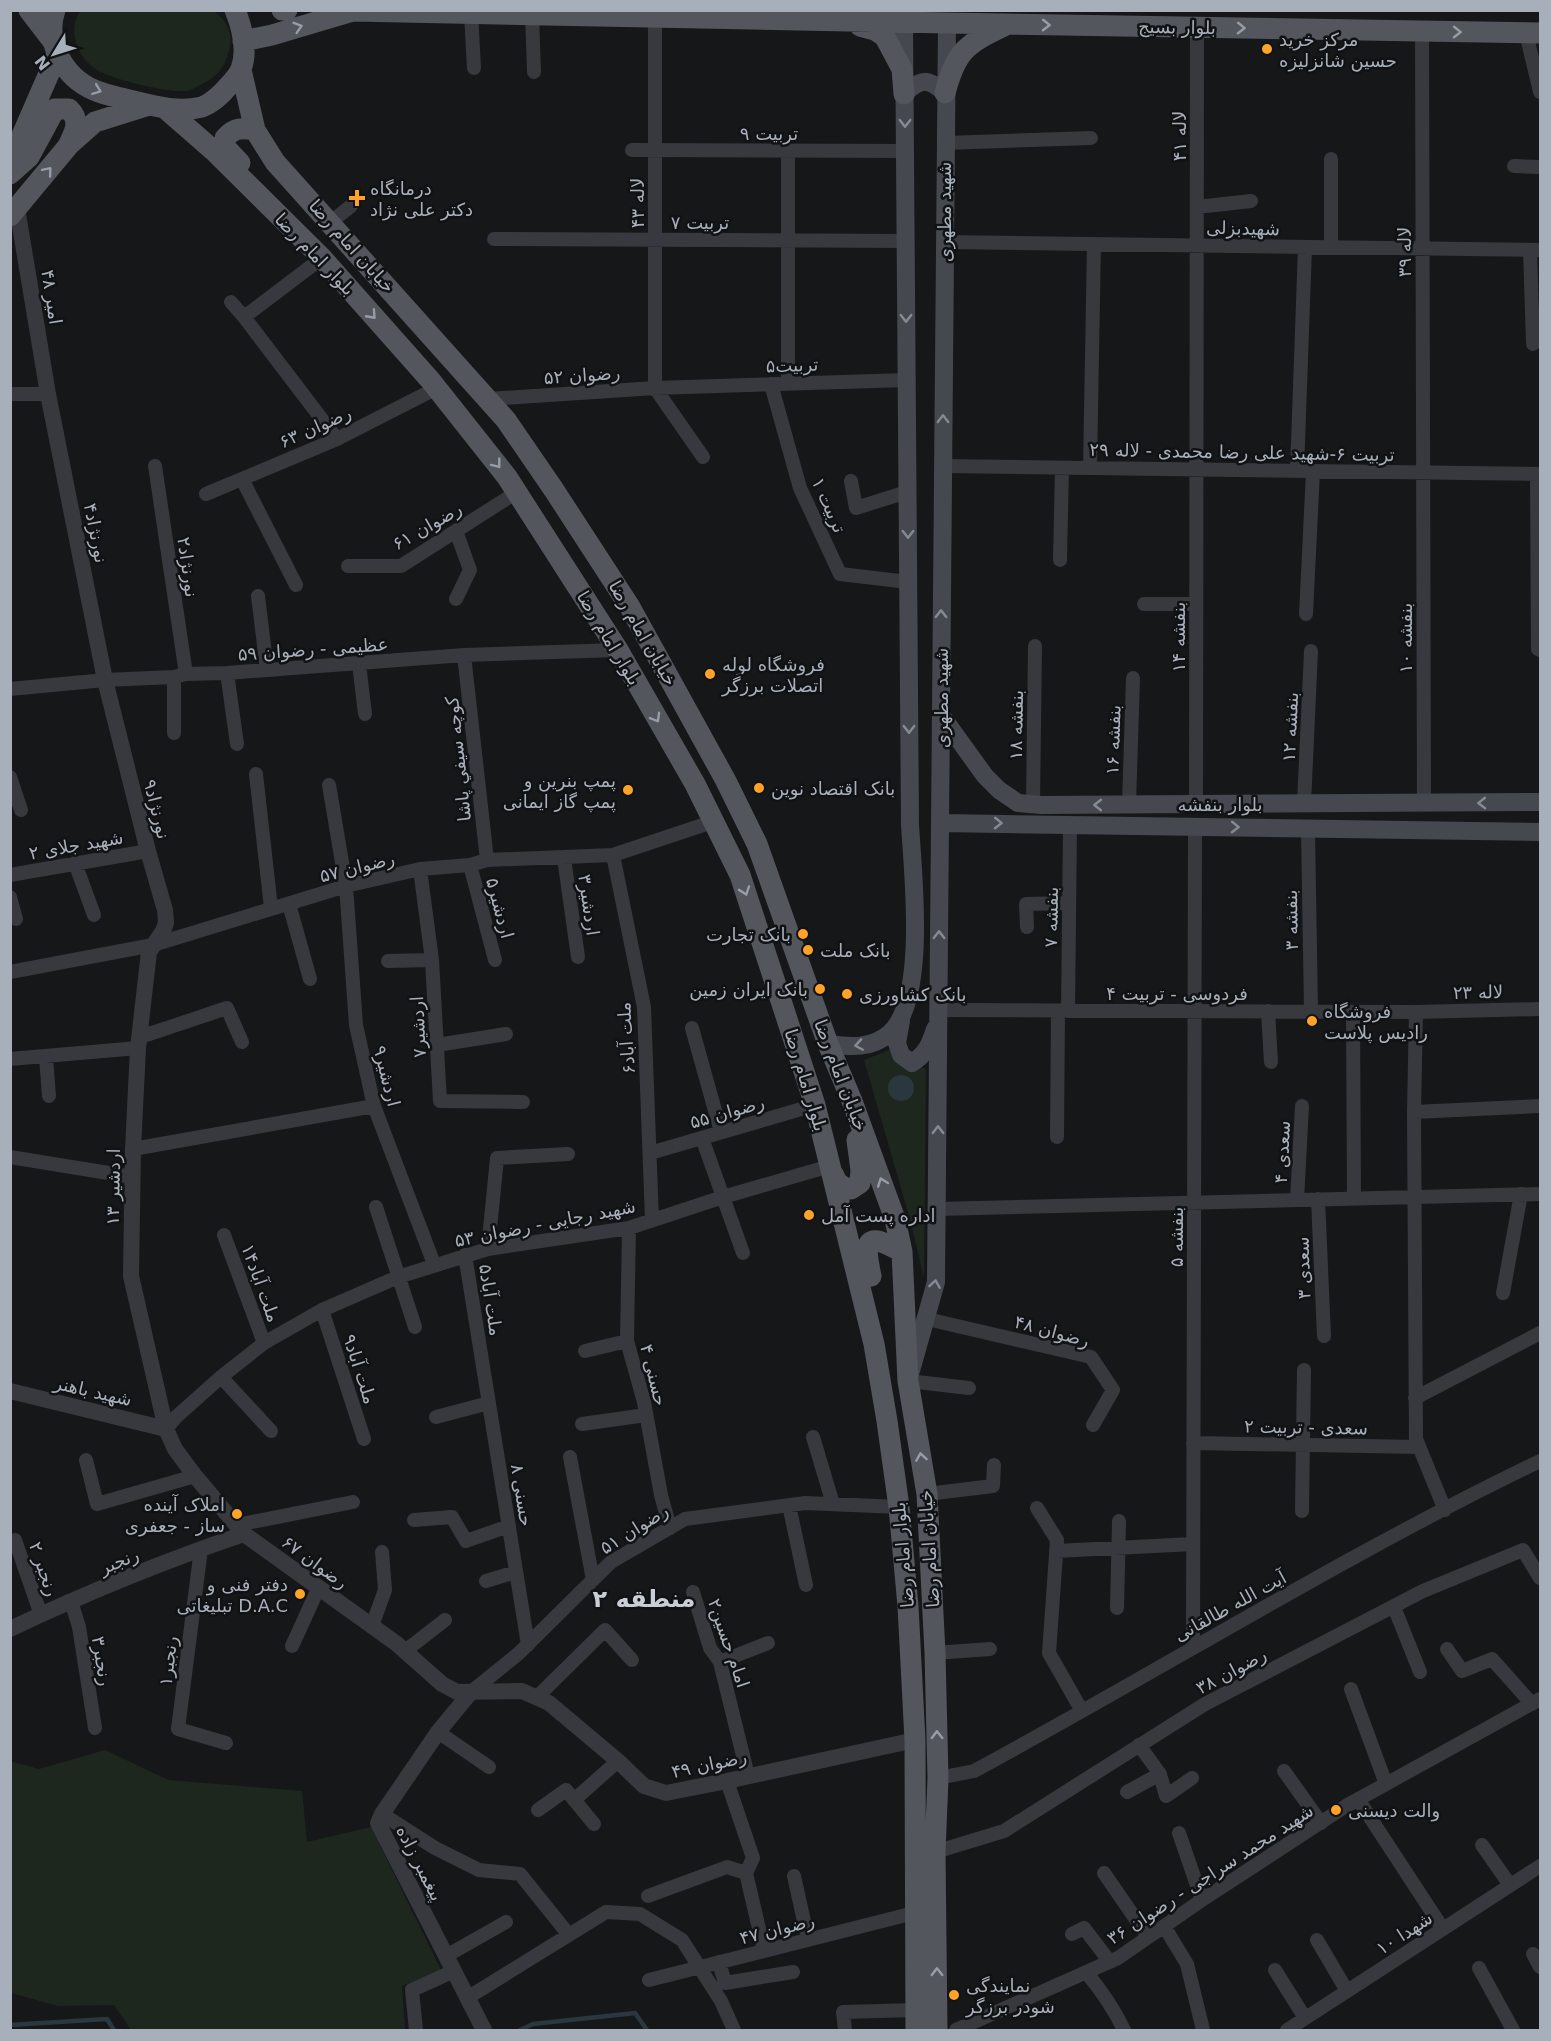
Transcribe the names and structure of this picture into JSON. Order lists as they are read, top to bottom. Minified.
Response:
{"streets":{"main road":["بلوار بسیج","شهید مطهری","خیابان امام رضا","بلوار امام رضا","بلوار بنفشه"],"street":["تربیت ۹","لاله ۴۱","لاله ۴۳","تربیت ۷","شهیدبزلی","لاله ۳۹","امیر ۴۸","تربیت۵","رضوان ۵۲","رضوان ۶۳","تربیت ۶-شهید علی رضا محمدی - لاله ۲۹","تربیت ۱","رضوان ۶۱","نورنژاد۴","نورنژاد۲","بنفشه ۱۴","بنفشه ۱۰","عظیمی - رضوان ۵۹","بنفشه ۱۸","بنفشه ۱۲","بنفشه ۱۶","كوچه سيفي پاشا","نورنژاد۹","شهید جلای ۲","رضوان ۵۷","اردشیر۳","اردشیر۵","بنفشه ۷","بنفشه ۳","لاله ۲۳","فردوسی - تربیت ۴","اردشیر۷","ملت آباد۶","اردشیر۹","رضوان ۵۵","سعدی ۴","اردشیر ۱۳","شهید رجایی - رضوان ۵۳","بنفشه ۵","سعدی ۳","ملت آباد۱۴","ملت آباد۵","رضوان ۴۸","ملت آباد۹","حسنی ۴","شهید باهنر","سعدی - تربیت ۲","حسنی ۸","رضوان ۵۱","رنجبر","رضوان ۶۷","رنجبر ۲","آیت الله طالقانی","امام حسین۲","رنجبر۳","رنجبر۱","رضوان ۳۸","رضوان ۴۹","پیغمبر زاده","شهید محمد سراجی - رضوان ۳۶","رضوان ۴۷","شهدا ۱۰"]},"crossings":[["بلوار بسیج","لاله ۴۱"],["بلوار بسیج","لاله ۴۳"],["بلوار بسیج","شهید مطهری"],["بلوار بسیج","خیابان امام رضا"],["بلوار بسیج","لاله ۳۹"],["تربیت ۹","لاله ۴۳"],["تربیت ۹","شهید مطهری"],["لاله ۴۱","شهیدبزلی"],["لاله ۴۱","بنفشه ۱۴"],["لاله ۴۳","تربیت ۷"],["لاله ۴۳","رضوان ۵۲"],["شهید مطهری","تربیت ۷"],["شهید مطهری","شهیدبزلی"],["شهید مطهری","خیابان امام رضا"],["شهید مطهری","تربیت۵"],["شهید مطهری","تربیت ۶-شهید علی رضا محمدی - لاله ۲۹"],["شهید مطهری","تربیت ۱"],["شهید مطهری","بلوار بنفشه"],["شهید مطهری","فردوسی - تربیت ۴"],["شهید مطهری","رضوان ۴۸"],["شهیدبزلی","لاله ۳۹"],["شهیدبزلی","بنفشه ۱۴"],["خیابان امام رضا","رضوان ۵۲"],["خیابان امام رضا","آیت الله طالقانی"],["خیابان امام رضا","رضوان ۳۸"],["لاله ۳۹","تربیت ۶-شهید علی رضا محمدی - لاله ۲۹"],["لاله ۳۹","بنفشه ۱۰"],["بلوار امام رضا","رضوان ۶۳"],["بلوار امام رضا","رضوان ۶۱"],["بلوار امام رضا","عظیمی - رضوان ۵۹"],["بلوار امام رضا","رضوان ۵۷"],["بلوار امام رضا","رضوان ۵۵"],["بلوار امام رضا","شهید رجایی - رضوان ۵۳"],["بلوار امام رضا","رضوان ۵۱"],["بلوار امام رضا","رضوان ۴۹"],["بلوار امام رضا","رضوان ۴۷"],["امیر ۴۸","نورنژاد۴"],["تربیت۵","رضوان ۵۲"],["تربیت۵","تربیت ۱"],["تربیت ۶-شهید علی رضا محمدی - لاله ۲۹","بنفشه ۱۴"],["تربیت ۶-شهید علی رضا محمدی - لاله ۲۹","بنفشه ۱۰"],["نورنژاد۴","عظیمی - رضوان ۵۹"],["نورنژاد۴","نورنژاد۹"],["نورنژاد۲","عظیمی - رضوان ۵۹"],["بنفشه ۱۴","بلوار بنفشه"],["بنفشه ۱۰","بلوار بنفشه"],["عظیمی - رضوان ۵۹","كوچه سيفي پاشا"],["عظیمی - رضوان ۵۹","نورنژاد۹"],["بنفشه ۱۸","بلوار بنفشه"],["بنفشه ۱۲","بلوار بنفشه"],["بنفشه ۱۶","بلوار بنفشه"],["كوچه سيفي پاشا","رضوان ۵۷"],["بلوار بنفشه","بنفشه ۷"],["بلوار بنفشه","بنفشه ۳"],["بلوار بنفشه","بنفشه ۵"],["نورنژاد۹","شهید جلای ۲"],["نورنژاد۹","رضوان ۵۷"],["نورنژاد۹","اردشیر ۱۳"],["رضوان ۵۷","اردشیر۳"],["رضوان ۵۷","اردشیر۵"],["رضوان ۵۷","اردشیر۷"],["رضوان ۵۷","ملت آباد۶"],["رضوان ۵۷","اردشیر۹"],["رضوان ۵۷","اردشیر ۱۳"],["بنفشه ۷","فردوسی - تربیت ۴"],["بنفشه ۳","فردوسی - تربیت ۴"],["لاله ۲۳","فردوسی - تربیت ۴"],["فردوسی - تربیت ۴","بنفشه ۵"],["ملت آباد۶","رضوان ۵۵"],["ملت آباد۶","شهید رجایی - رضوان ۵۳"],["اردشیر۹","شهید رجایی - رضوان ۵۳"],["اردشیر ۱۳","شهید رجایی - رضوان ۵۳"],["اردشیر ۱۳","شهید باهنر"],["اردشیر ۱۳","رضوان ۶۷"],["شهید رجایی - رضوان ۵۳","ملت آباد۱۴"],["شهید رجایی - رضوان ۵۳","ملت آباد۵"],["شهید رجایی - رضوان ۵۳","ملت آباد۹"],["شهید رجایی - رضوان ۵۳","حسنی ۴"],["شهید رجایی - رضوان ۵۳","شهید باهنر"],["شهید رجایی - رضوان ۵۳","رضوان ۶۷"],["بنفشه ۵","سعدی - تربیت ۲"],["بنفشه ۵","آیت الله طالقانی"],["ملت آباد۵","حسنی ۸"],["حسنی ۴","رضوان ۵۱"],["شهید باهنر","رضوان ۶۷"],["حسنی ۸","رضوان ۵۱"],["رضوان ۵۱","رضوان ۶۷"],["رضوان ۵۱","رضوان ۴۹"],["رضوان ۵۱","پیغمبر زاده"],["رنجبر","رضوان ۶۷"],["رنجبر","رنجبر ۲"],["رنجبر","رنجبر۳"],["رنجبر","رنجبر۱"],["رضوان ۶۷","رضوان ۴۹"],["رضوان ۶۷","پیغمبر زاده"],["امام حسین۲","رضوان ۴۹"],["رضوان ۴۹","پیغمبر زاده"]],"one_way":["بلوار بسیج","بلوار امام رضا"],"districts":["منطقه ۲"],"places":{"other":["مرکز خرید حسین شانزلیزه","فروشگاه لوله اتصلات برزگر","بانک اقتصاد نوین","پمپ بنرین و پمپ گاز ایمانی","بانک تجارت","بانک ملت","بانک ایران زمین","بانک کشاورزی","فروشگاه رادیس پلاست","اداره پست آمل","املاک آینده ساز - جعفری","دفتر فنی و تبلیغاتی D.A.C","والت دیسنی","نمایندگی شودر برزگر"],"health":["درمانگاه دکتر علی نژاد"]},"north":"bottom left"}
